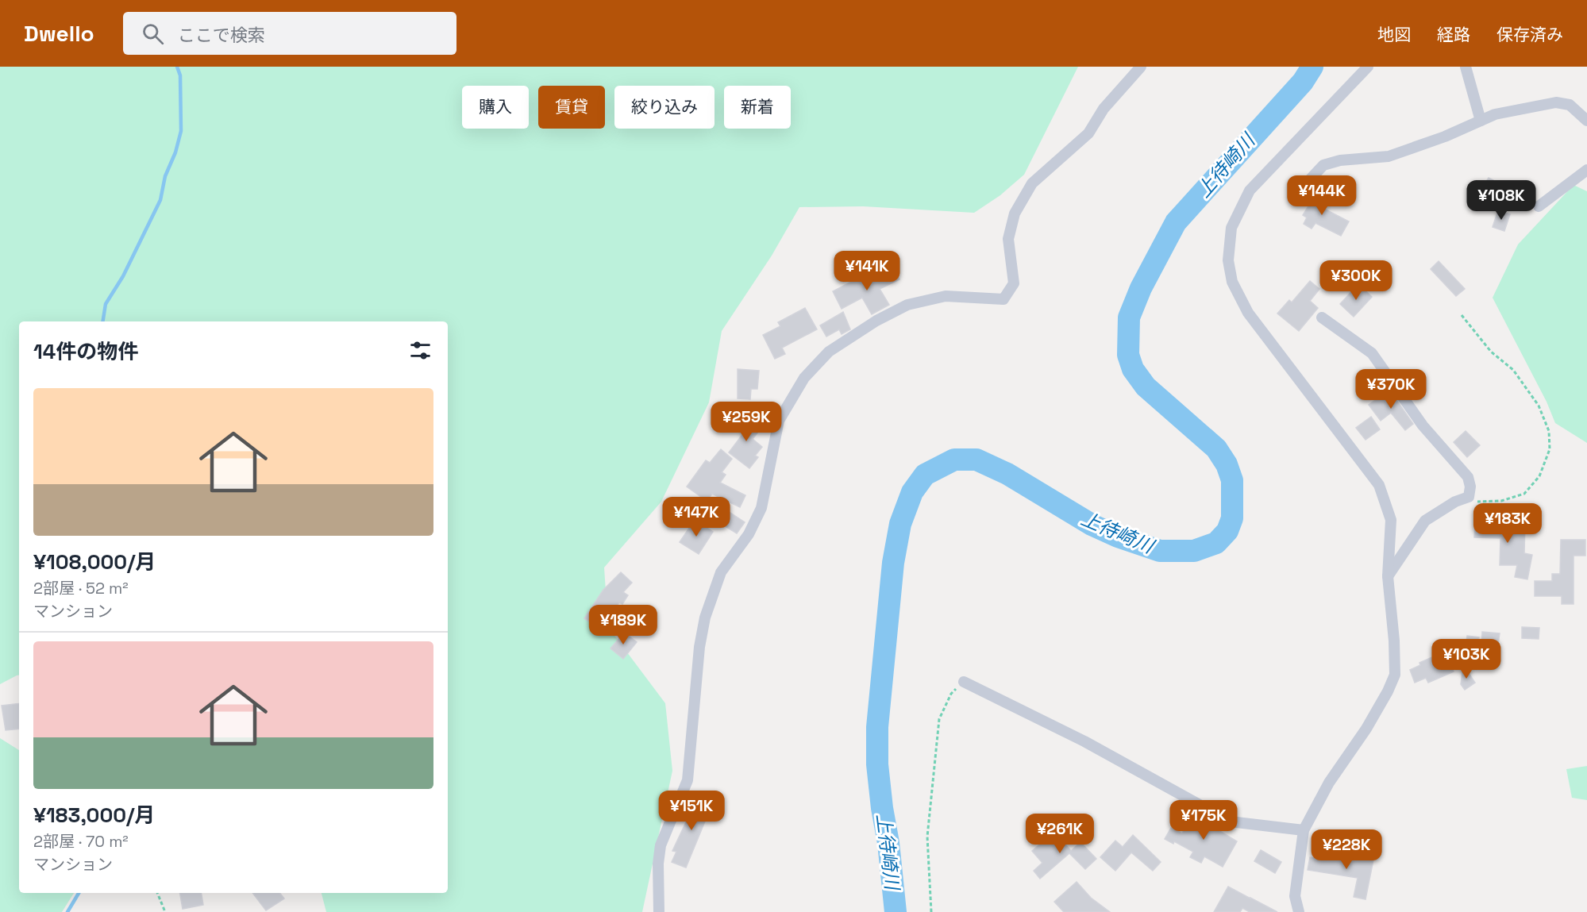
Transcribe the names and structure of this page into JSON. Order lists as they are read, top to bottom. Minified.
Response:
{"water":["上待崎川"],"page":{"header":"Dwello","search":"ここで検索","nav":["地図","経路","保存済み"],"chip":["購入","賃貸","絞り込み","新着"],"price":["¥144K","¥108K","¥141K","¥300K","¥370K","¥259K","¥147K","¥183K","¥189K","¥103K","¥151K","¥175K","¥261K","¥228K"],"heading":"14件の物件","list":[{"name":"¥108,000/月","note":"2部屋 · 52 m² · マンション"},{"name":"¥183,000/月","note":"2部屋 · 70 m² · マンション"}]}}
